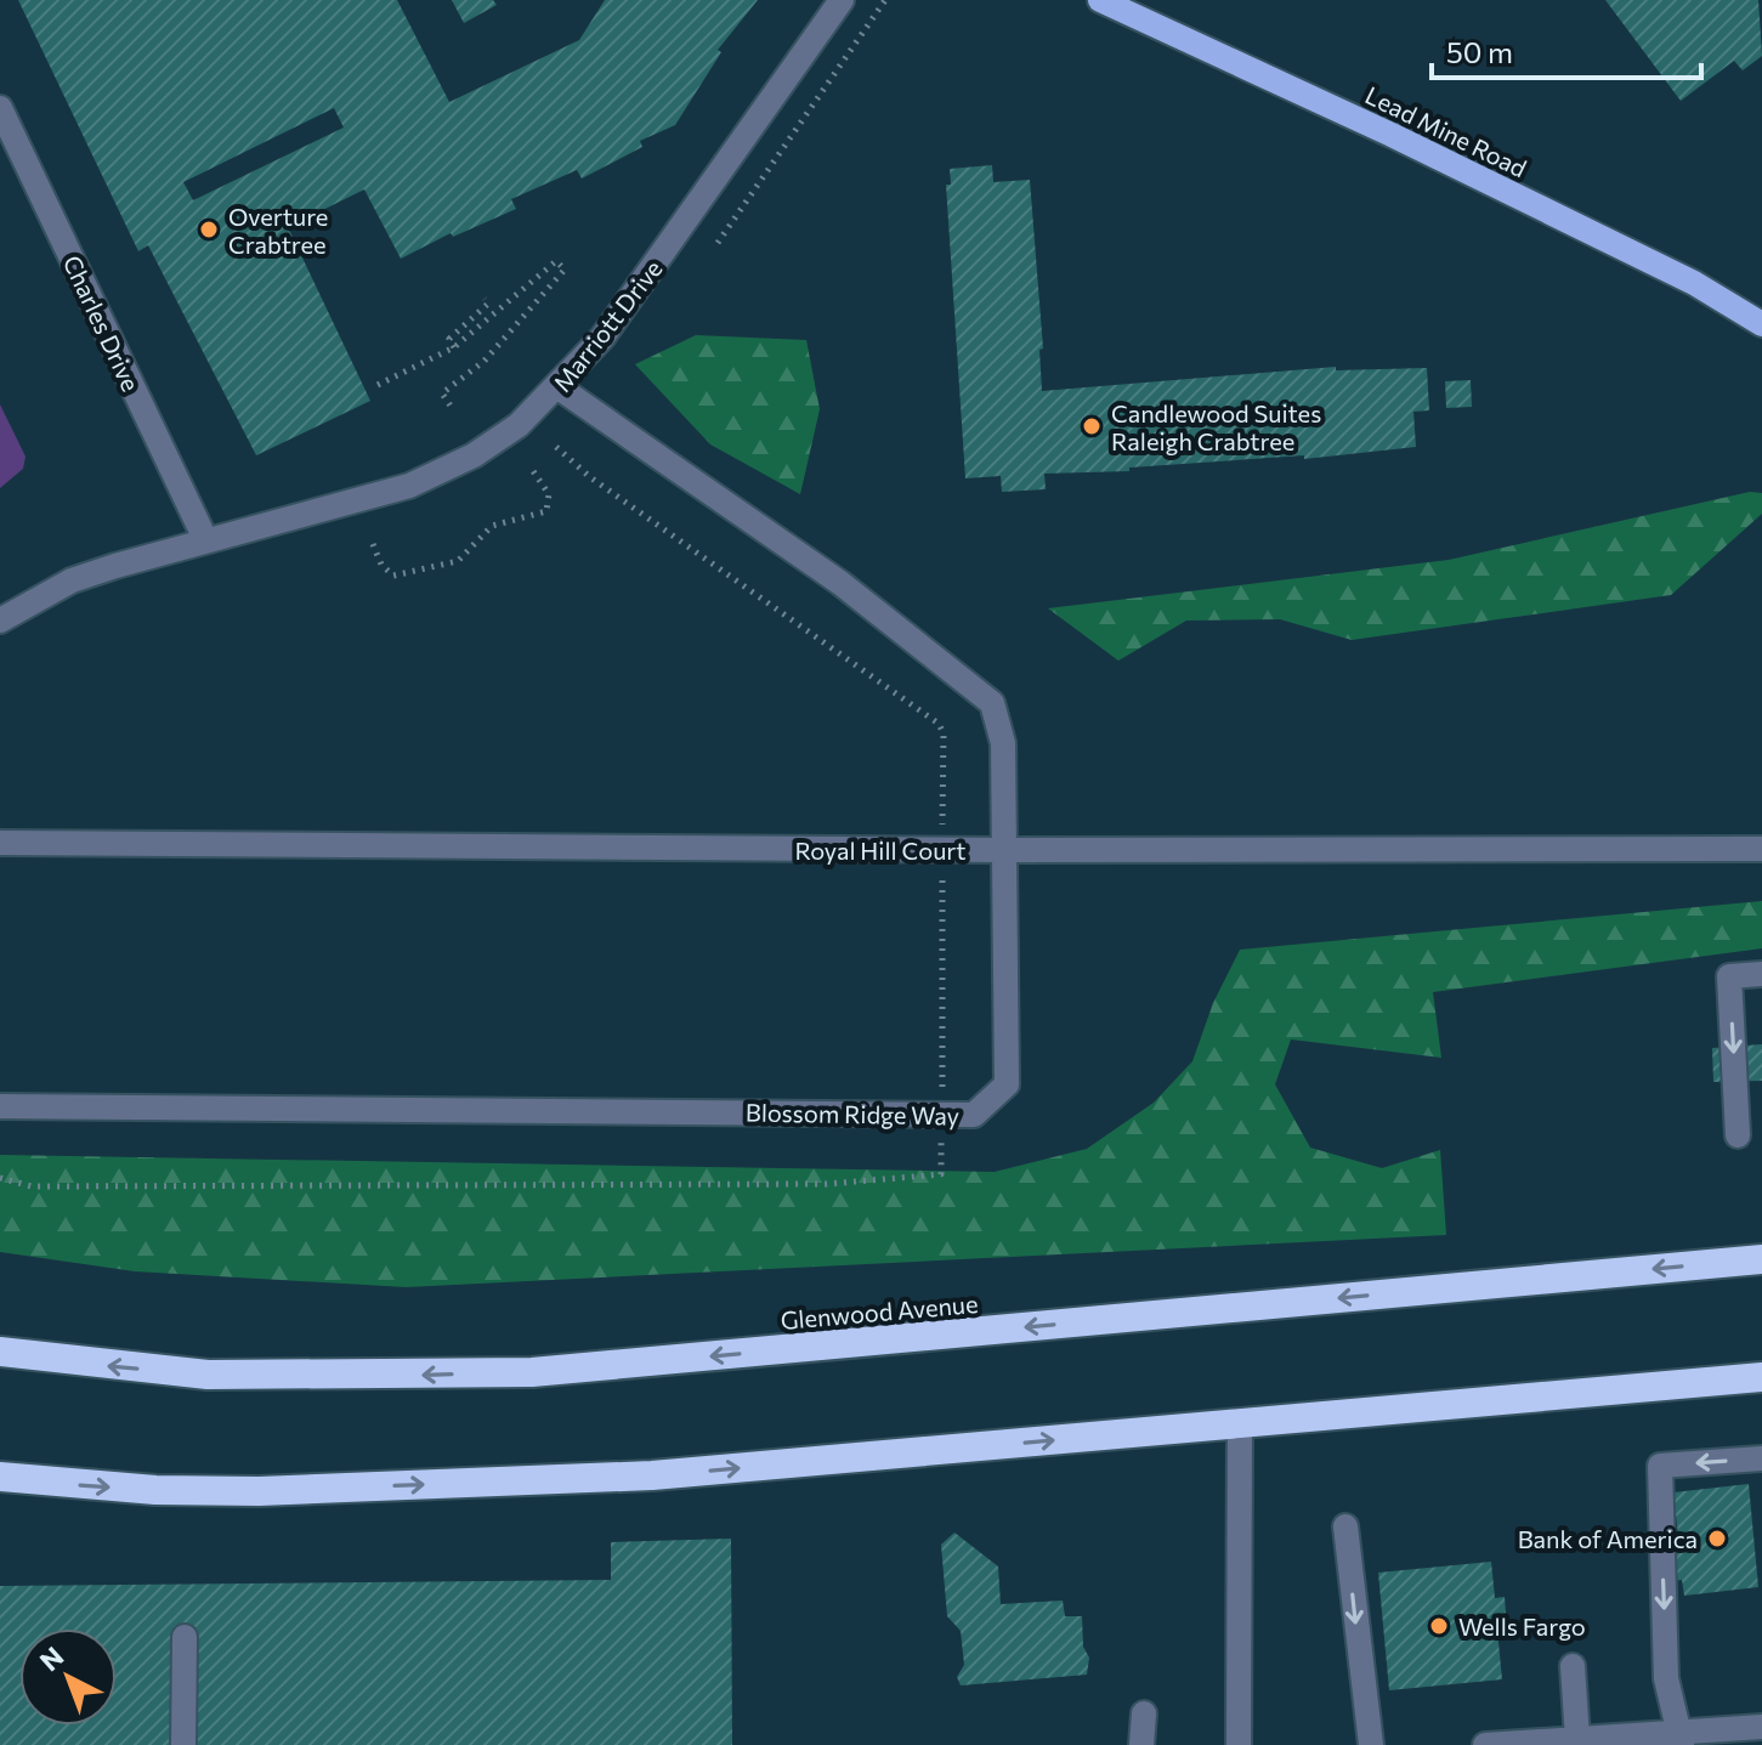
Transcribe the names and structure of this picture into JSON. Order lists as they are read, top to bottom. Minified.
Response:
{"streets":{"highway":["Glenwood Avenue"],"main road":["Lead Mine Road"],"street":["Charles Drive","Marriott Drive","Royal Hill Court","Blossom Ridge Way"]},"crossings":[["Charles Drive","Marriott Drive"],["Marriott Drive","Blossom Ridge Way"],["Royal Hill Court","Blossom Ridge Way"]],"places":["Overture Crabtree","Candlewood Suites Raleigh Crabtree","Bank of America","Wells Fargo"],"scale_bar":"50 m","north":"top left"}
